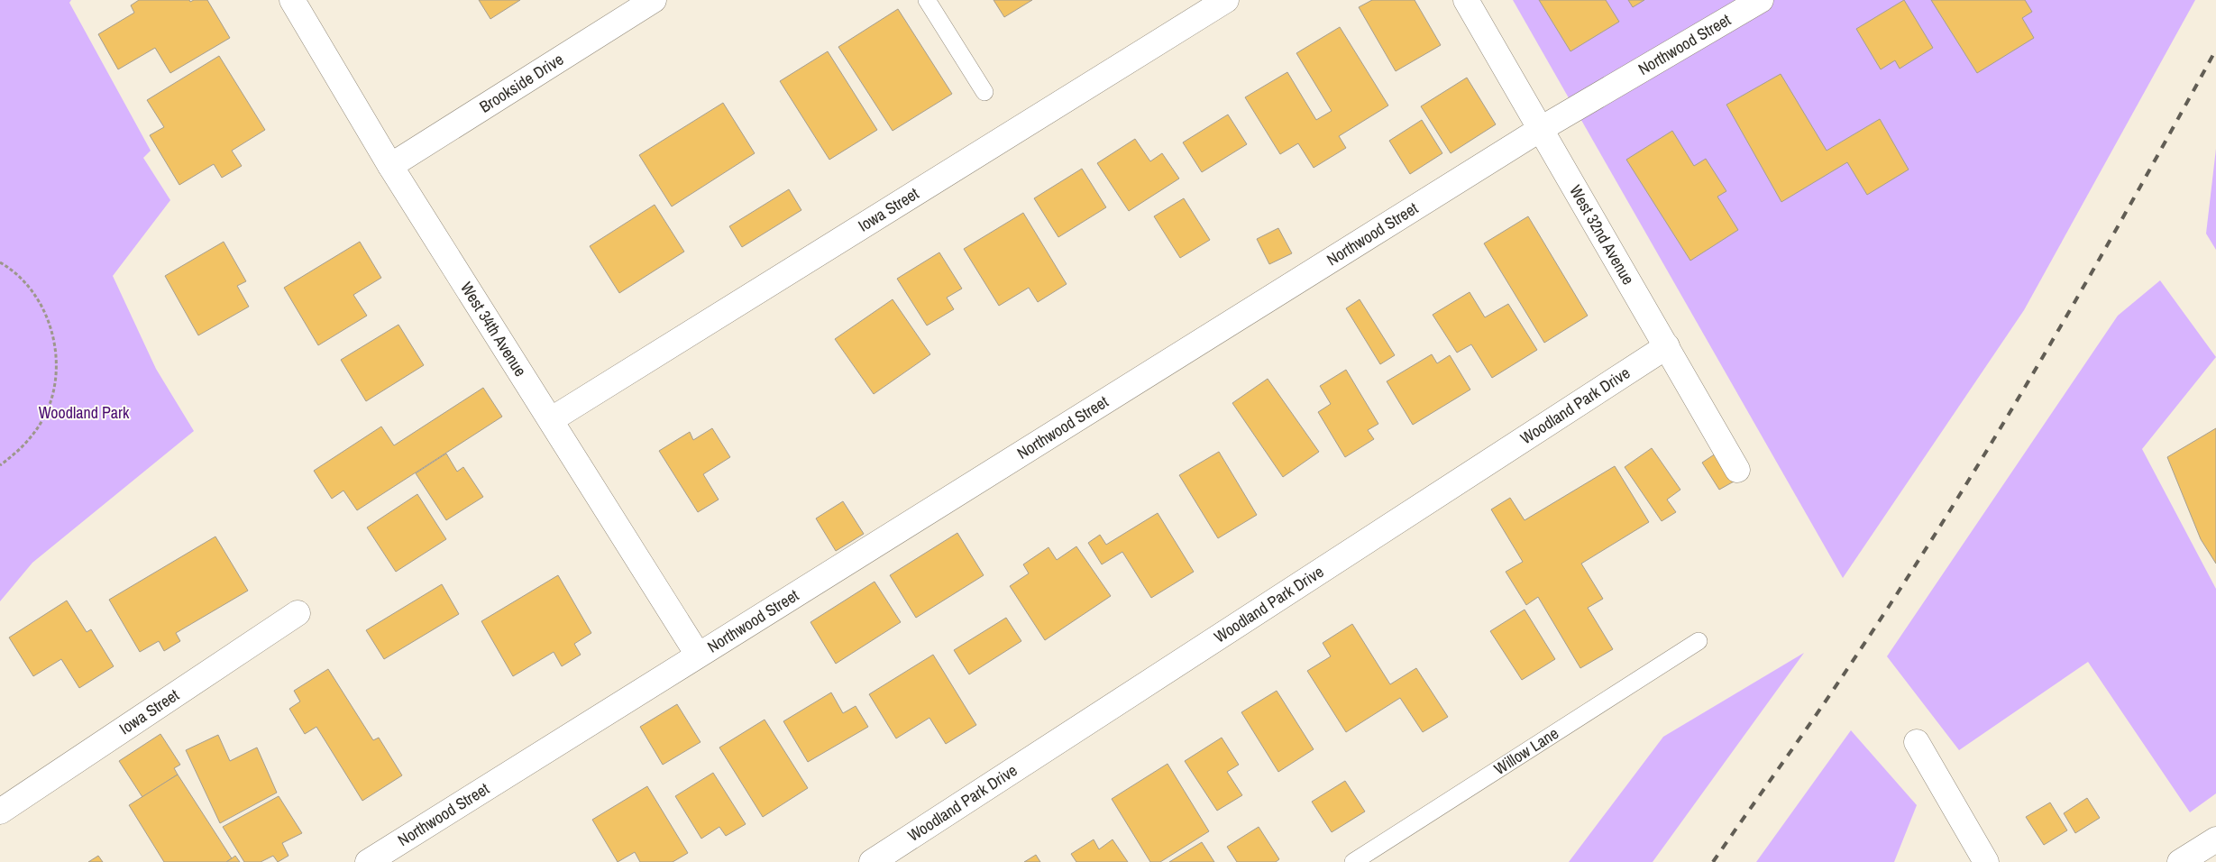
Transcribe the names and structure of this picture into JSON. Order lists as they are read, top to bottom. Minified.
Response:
{"streets":{"street":["Northwood Street","Brookside Drive","Iowa Street","West 32nd Avenue","West 34th Avenue","Woodland Park Drive"],"lane":["Willow Lane"]},"crossings":[["Northwood Street","West 32nd Avenue"],["Northwood Street","West 34th Avenue"],["Brookside Drive","West 34th Avenue"],["Iowa Street","West 34th Avenue"],["West 32nd Avenue","Woodland Park Drive"]],"parks":["Woodland Park"]}
